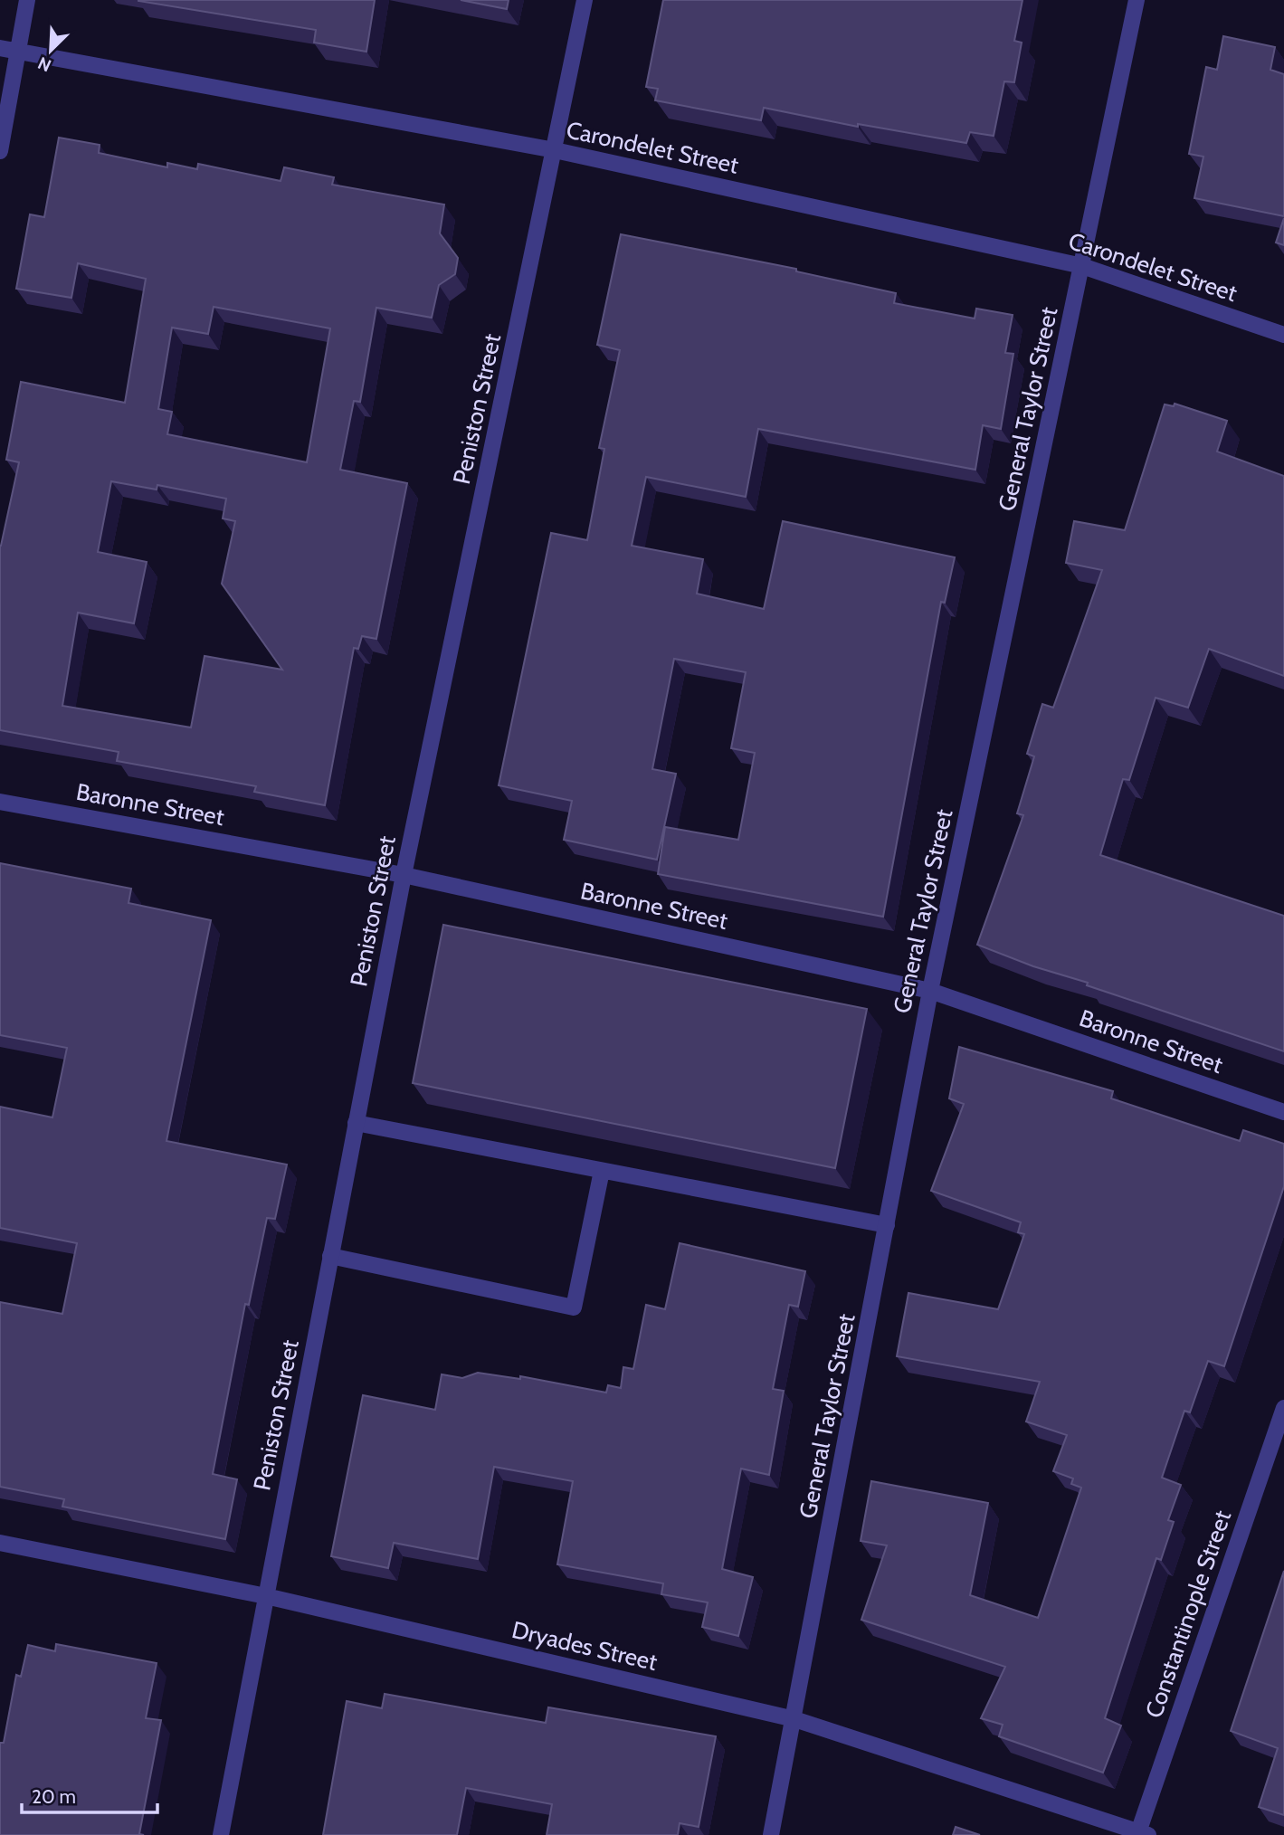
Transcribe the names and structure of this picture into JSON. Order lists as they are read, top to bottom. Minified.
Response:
{"streets":{"street":["Carondelet Street","Peniston Street","General Taylor Street","Baronne Street","Constantinople Street","Dryades Street"]},"crossings":[["Carondelet Street","Peniston Street"],["Carondelet Street","General Taylor Street"],["Peniston Street","Baronne Street"],["Peniston Street","Dryades Street"],["General Taylor Street","Baronne Street"],["General Taylor Street","Dryades Street"],["Constantinople Street","Dryades Street"]],"scale_bar":"20 m","north":"bottom left"}
